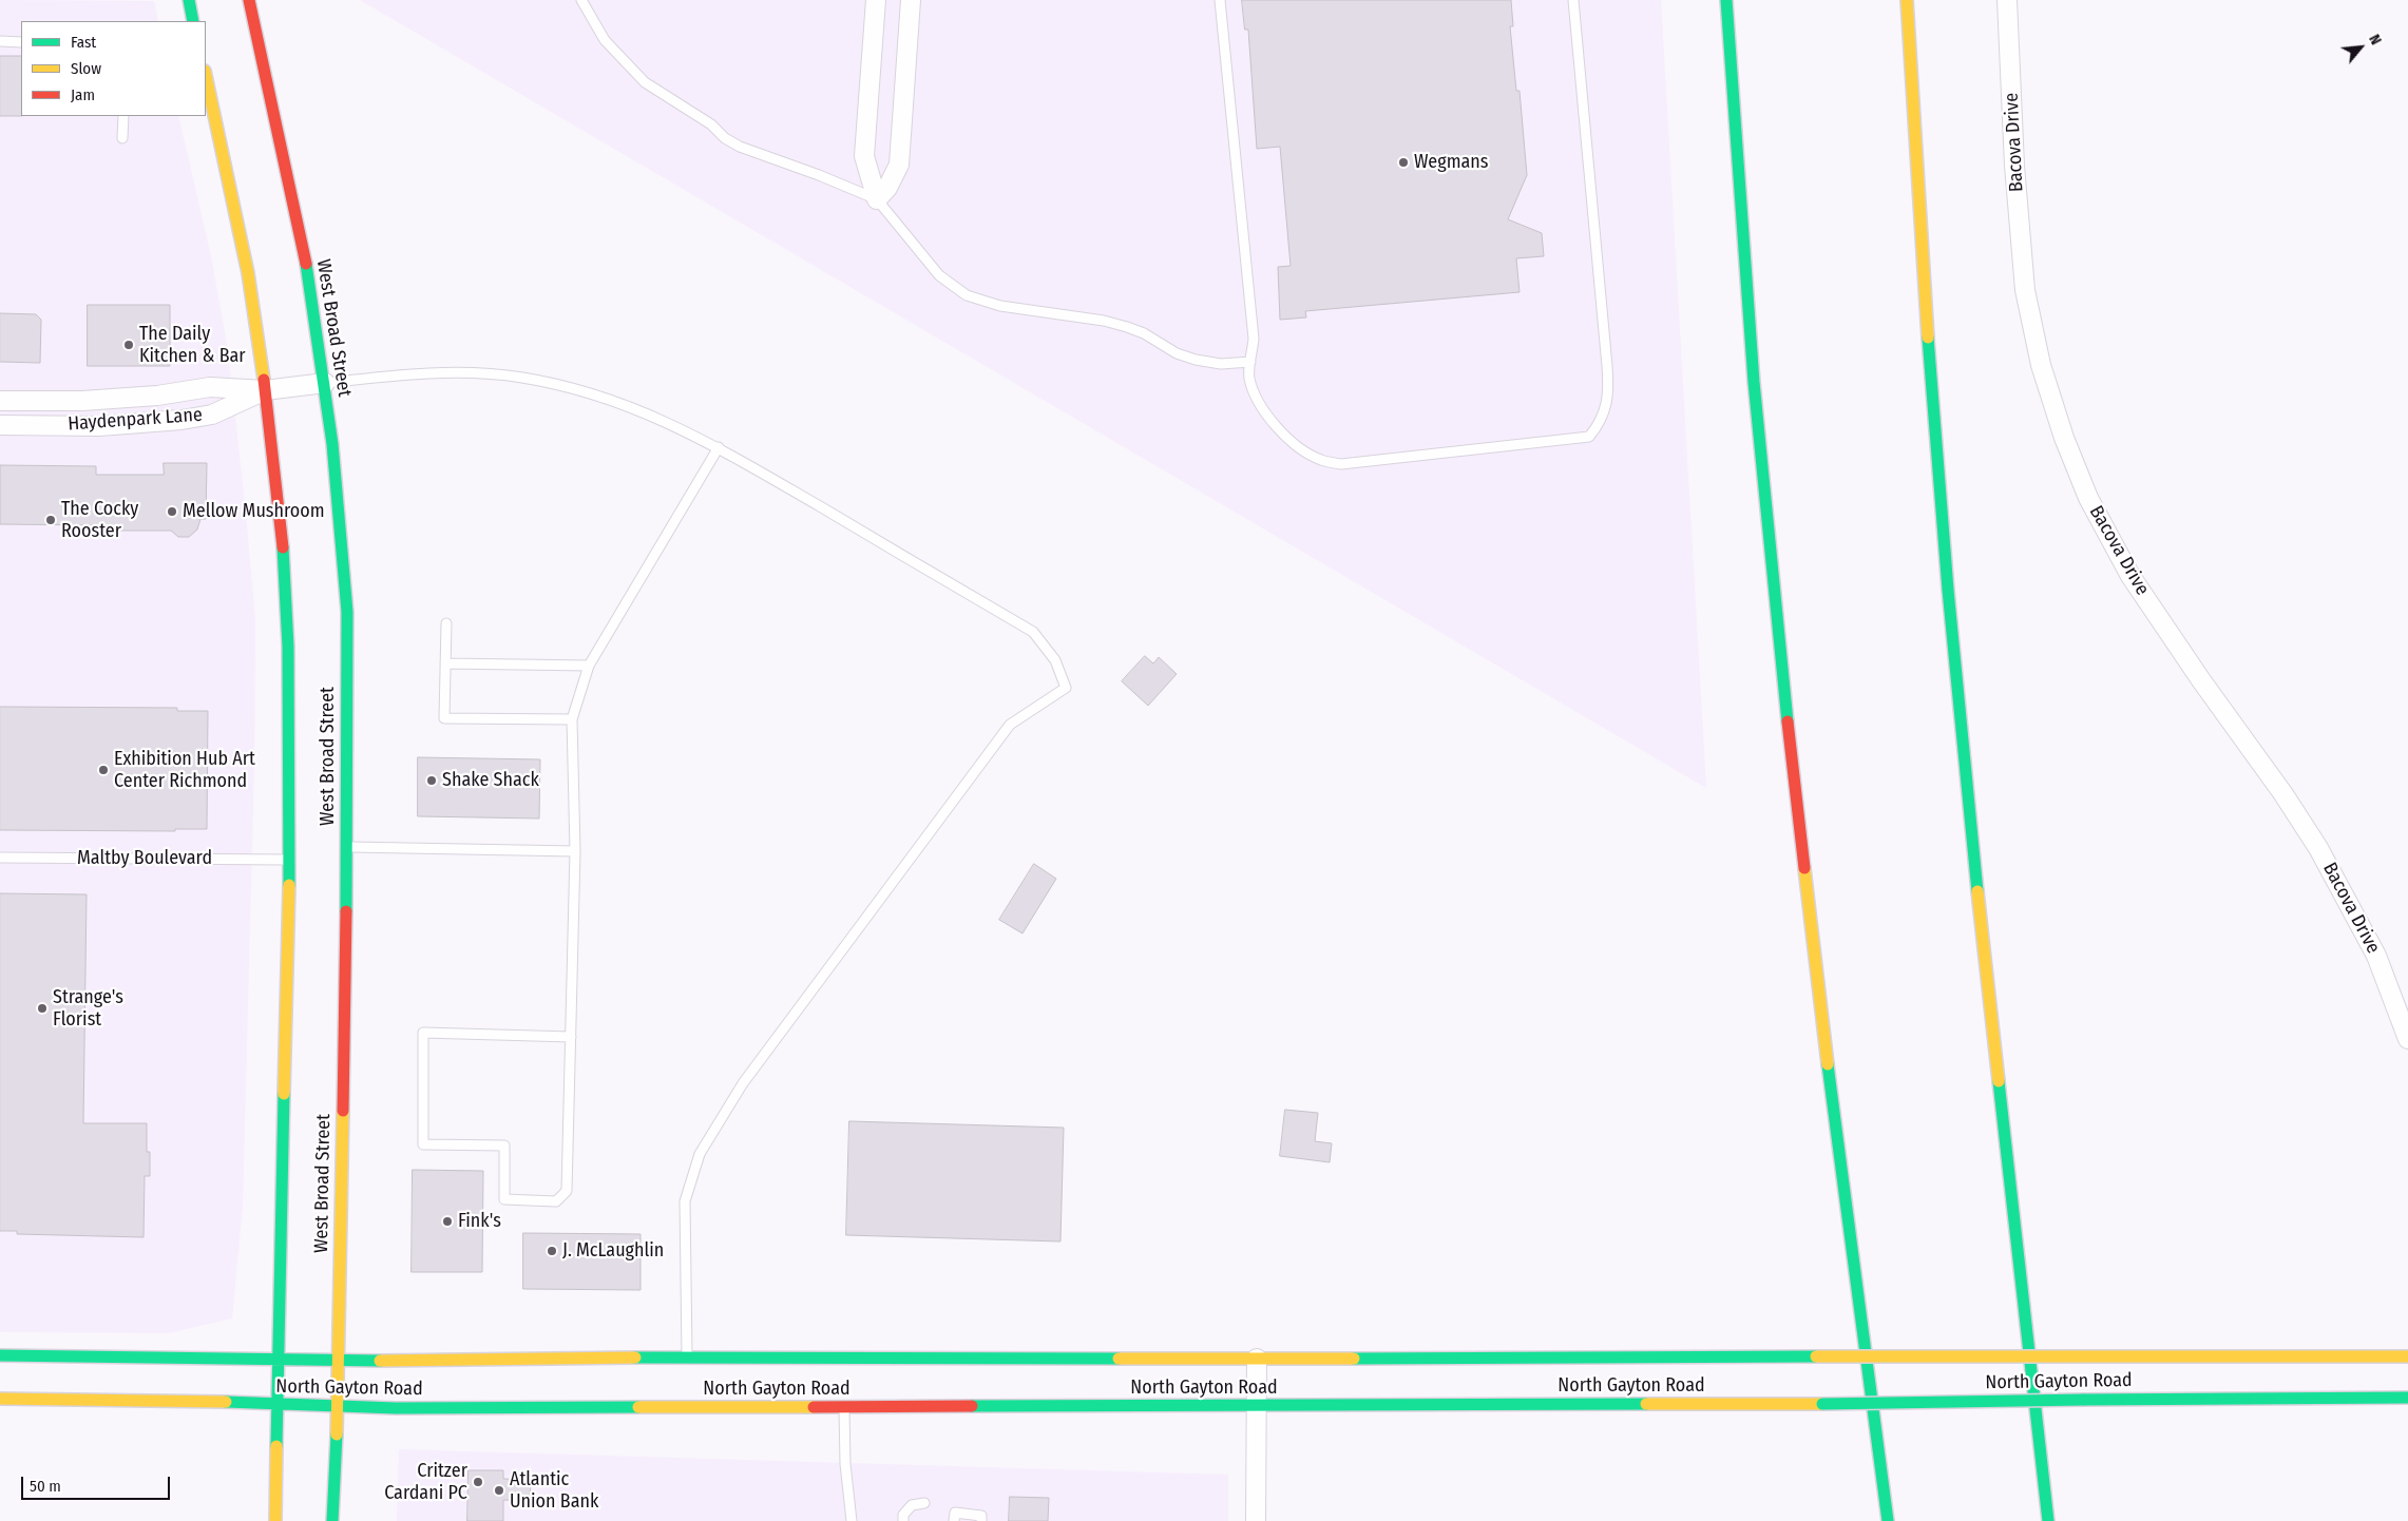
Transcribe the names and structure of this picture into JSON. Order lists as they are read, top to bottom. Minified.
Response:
{"streets":{"main road":["West Broad Street","North Gayton Road"],"street":["Bacova Drive","Haydenpark Lane"],"lane":["Maltby Boulevard"]},"crossings":[["West Broad Street","Haydenpark Lane"],["West Broad Street","Maltby Boulevard"],["West Broad Street","North Gayton Road"]],"places":["Wegmans","The Daily Kitchen & Bar","Mellow Mushroom","The Cocky Rooster","Exhibition Hub Art Center Richmond","Shake Shack","Strange's Florist","Fink's","J. McLaughlin","Critzer Cardani PC","Atlantic Union Bank"],"legend":["Fast","Slow","Jam"],"scale_bar":"50 m","north":"top right"}
